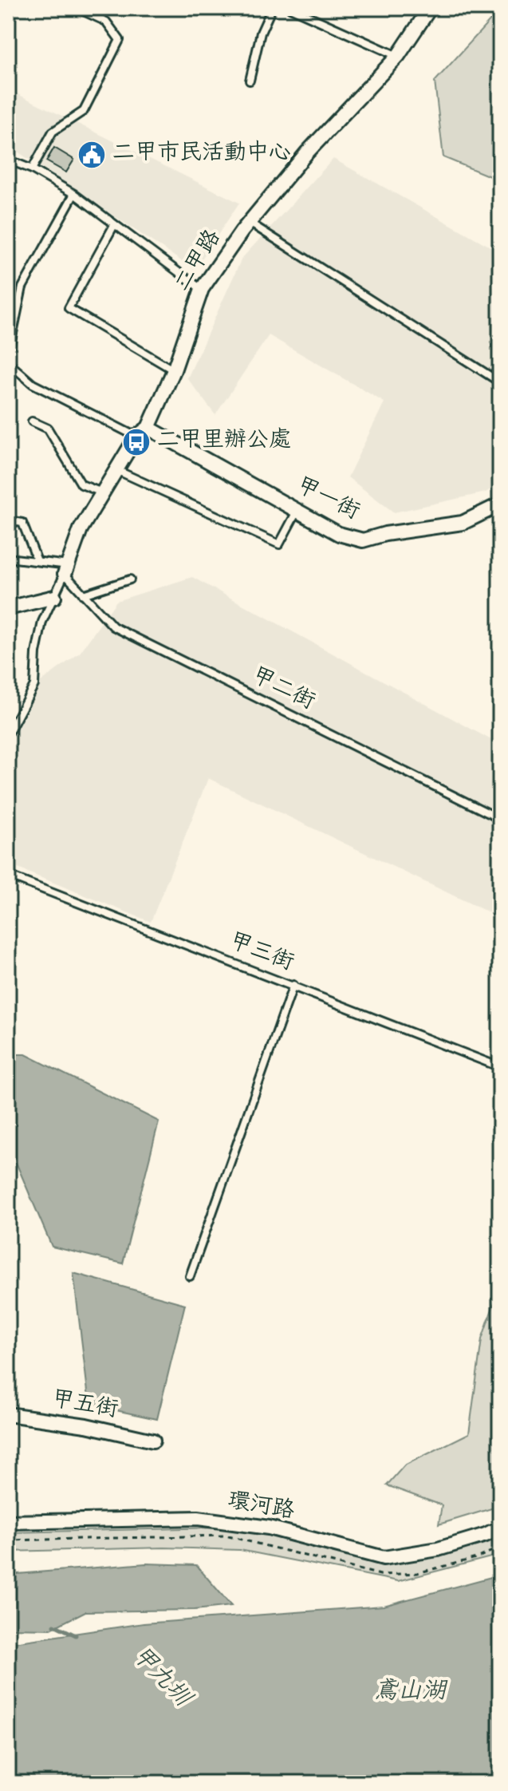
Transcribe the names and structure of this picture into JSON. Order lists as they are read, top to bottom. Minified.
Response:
{"streets":{"street":["二甲路","甲一街","甲五街","環河路"],"lane":["甲二街","甲三街"]},"crossings":[["二甲路","甲一街"],["二甲路","甲二街"]],"water":["甲九圳","鳶山湖"],"places":{"public building":["二甲市民活動中心"],"bus stop":["二甲里辦公處"]}}
